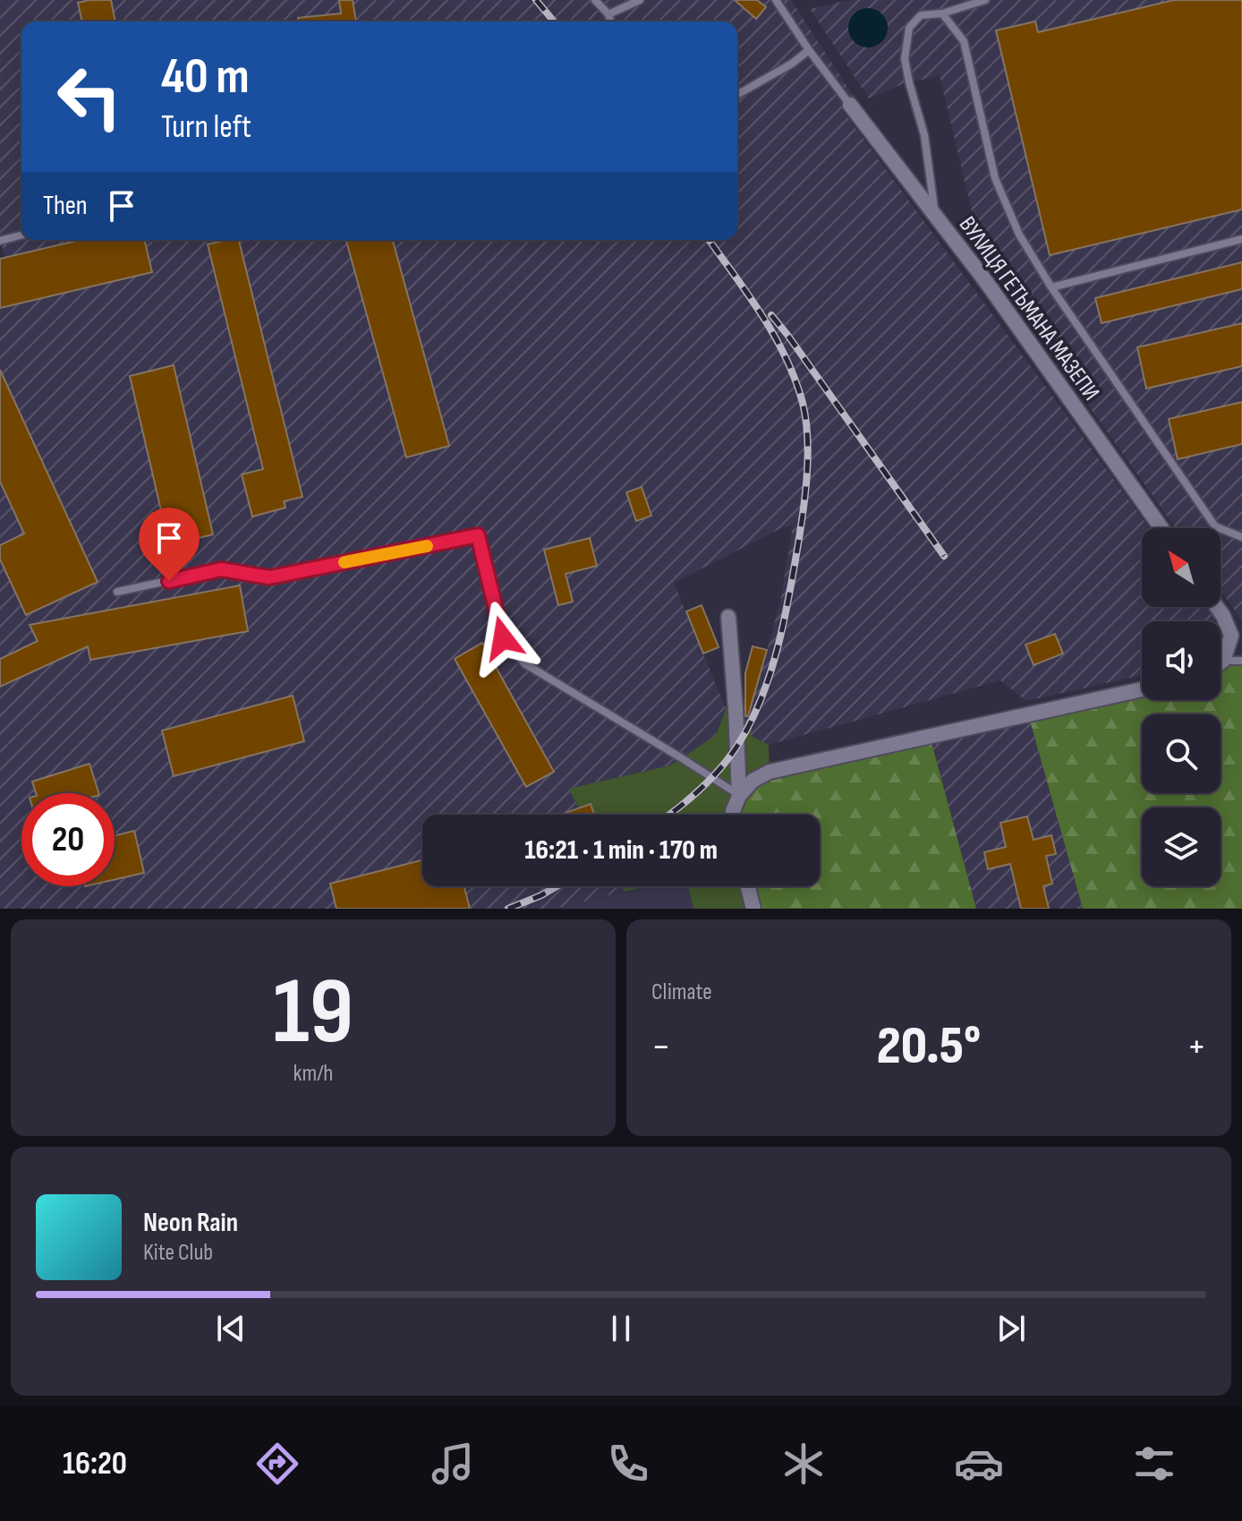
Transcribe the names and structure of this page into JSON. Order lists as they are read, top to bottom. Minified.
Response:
{"streets":{"street":["ВУЛИЦЯ ГЕТЬМАНА МАЗЕПИ"]},"north":"top left","page":{"turn":["40 m","Turn left"],"then":"Then","limit":"20","trip":"16:21 · 1 min · 170 m","tile":[["19","km/h"],"Climate"],"heat":["−","20.5°","+"],"song":["Neon Rain","Kite Club"],"tabs":"16:20"}}
